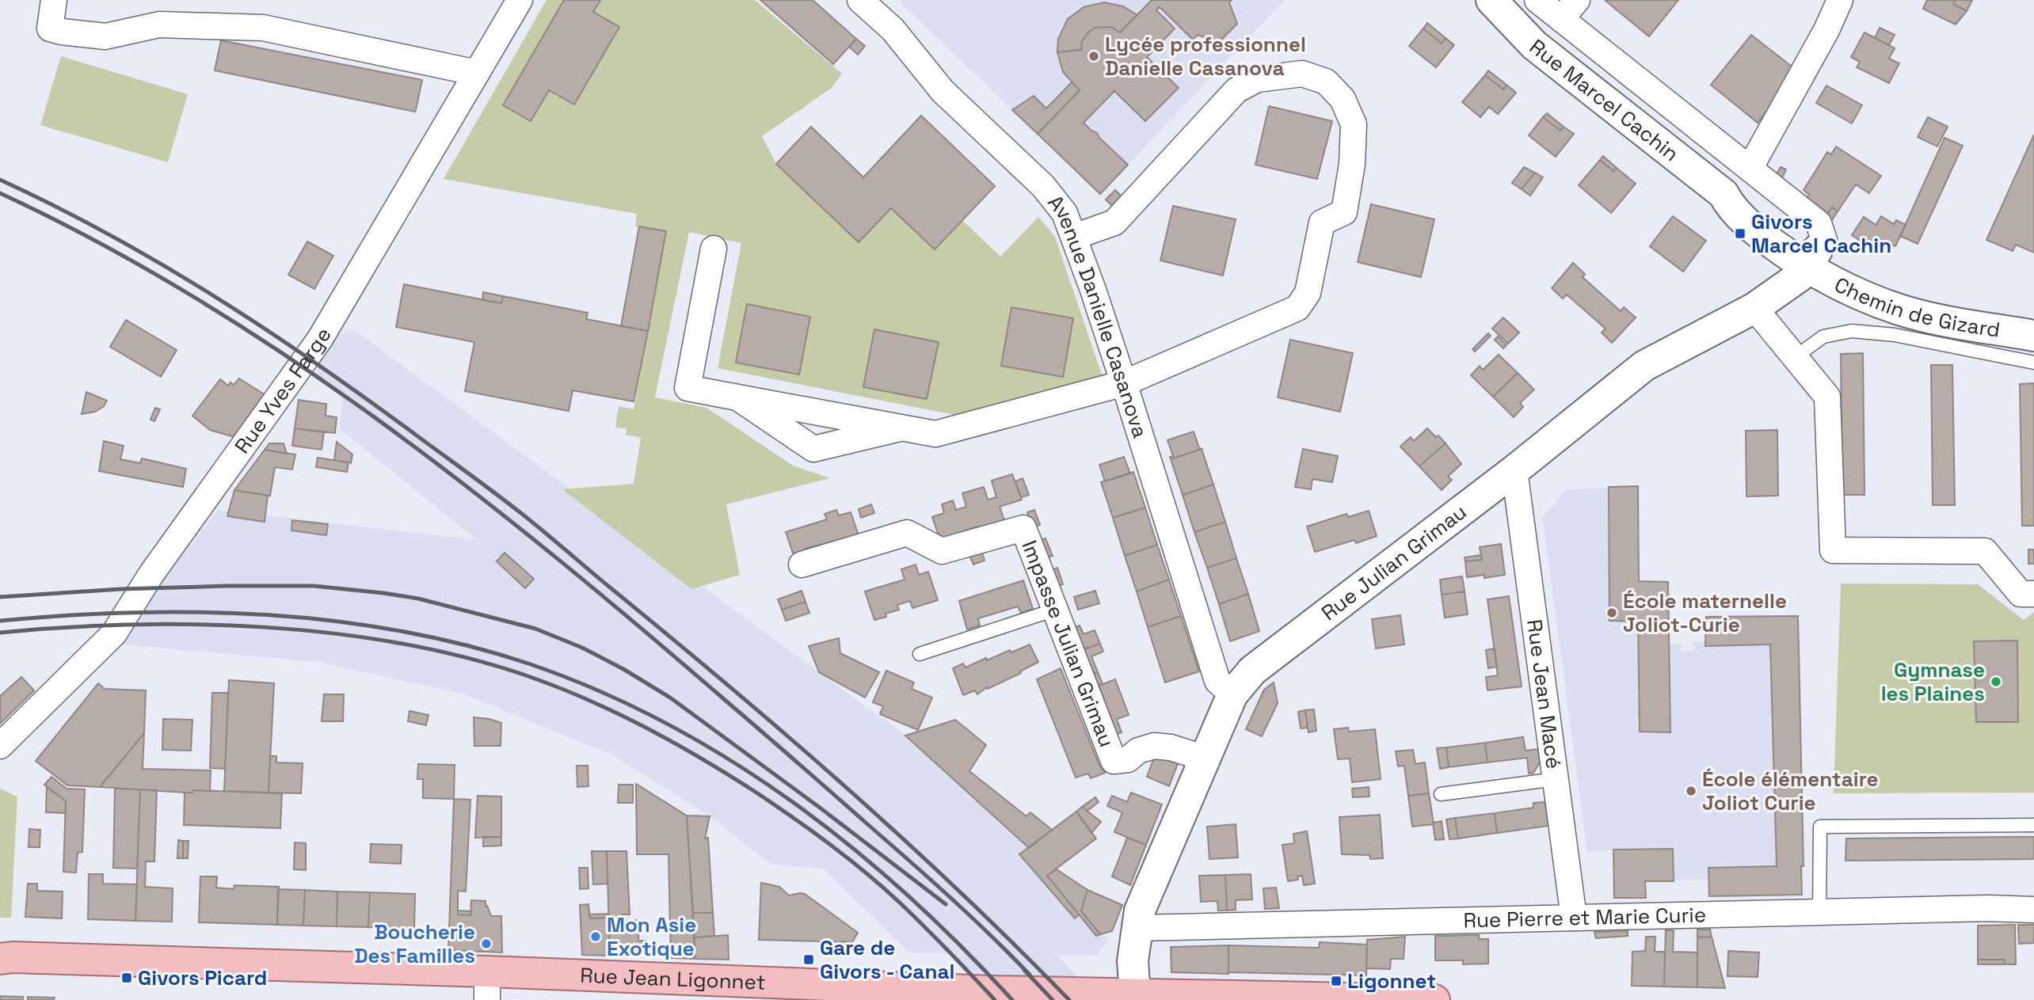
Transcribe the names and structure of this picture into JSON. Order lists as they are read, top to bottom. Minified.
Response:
{"streets":{"main road":["Rue Jean Ligonnet"],"street":["Rue Marcel Cachin","Chemin de Gizard","Avenue Danielle Casanova","Rue Yves Farge","Rue Julian Grimau","Impasse Julian Grimau","Rue Jean Macé","Rue Pierre et Marie Curie"]},"crossings":[["Rue Marcel Cachin","Chemin de Gizard"],["Rue Marcel Cachin","Rue Julian Grimau"],["Chemin de Gizard","Rue Julian Grimau"],["Avenue Danielle Casanova","Rue Julian Grimau"],["Rue Julian Grimau","Impasse Julian Grimau"],["Rue Julian Grimau","Rue Jean Macé"],["Rue Julian Grimau","Rue Pierre et Marie Curie"],["Rue Julian Grimau","Rue Jean Ligonnet"],["Rue Jean Macé","Rue Pierre et Marie Curie"]],"places":{"other":["Lycée professionnel Danielle Casanova","École maternelle Joliot-Curie","Gymnase les Plaines","École élémentaire Joliot Curie","Mon Asie Exotique","Boucherie Des Familles"],"transit":["Givors Marcel Cachin","Gare de Givors - Canal","Givors Picard","Ligonnet"]}}
